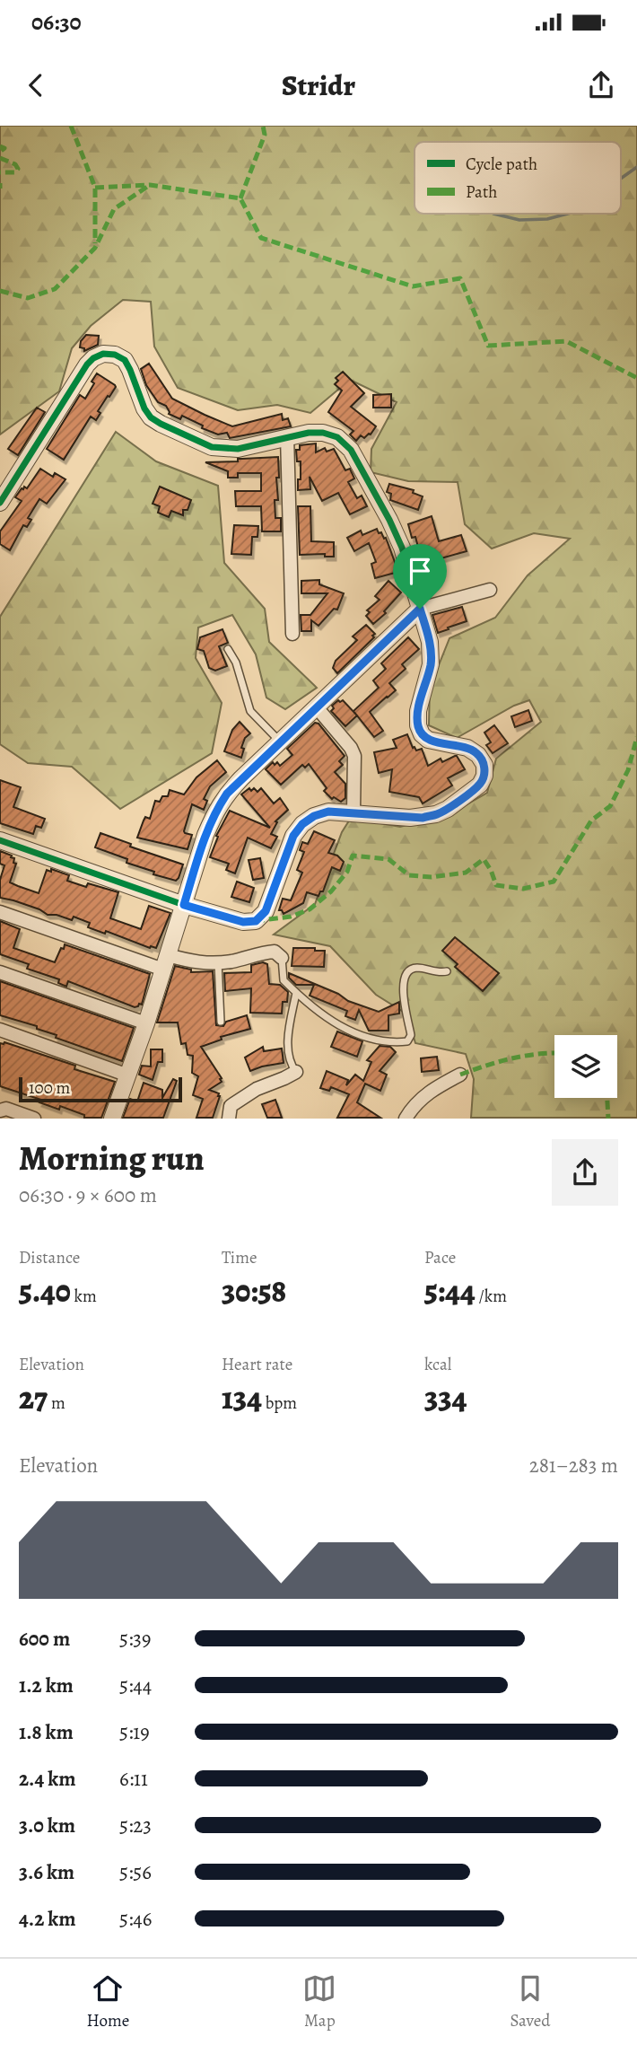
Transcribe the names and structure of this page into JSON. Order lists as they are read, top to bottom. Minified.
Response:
{"legend":["Cycle path","Path"],"scale_bar":"100 m","page":{"status":"06:30","header":"Stridr","scale":"100 m","heading":["Morning run","06:30 · 9 × 600 m"],"stats":[["Distance","5.40 km"],["Time","30:58"],["Pace","5:44 /km"],["Elevation","27 m"],["Heart rate","134 bpm"],["kcal","334"]],"chart":["Elevation","281–283 m"],"list":[{"name":"600 m","note":"5:39"},{"name":"1.2 km","note":"5:44"},{"name":"1.8 km","note":"5:19"},{"name":"2.4 km","note":"6:11"},{"name":"3.0 km","note":"5:23"},{"name":"3.6 km","note":"5:56"},{"name":"4.2 km","note":"5:46"}],"tabs":["Home","Map","Saved"]}}
